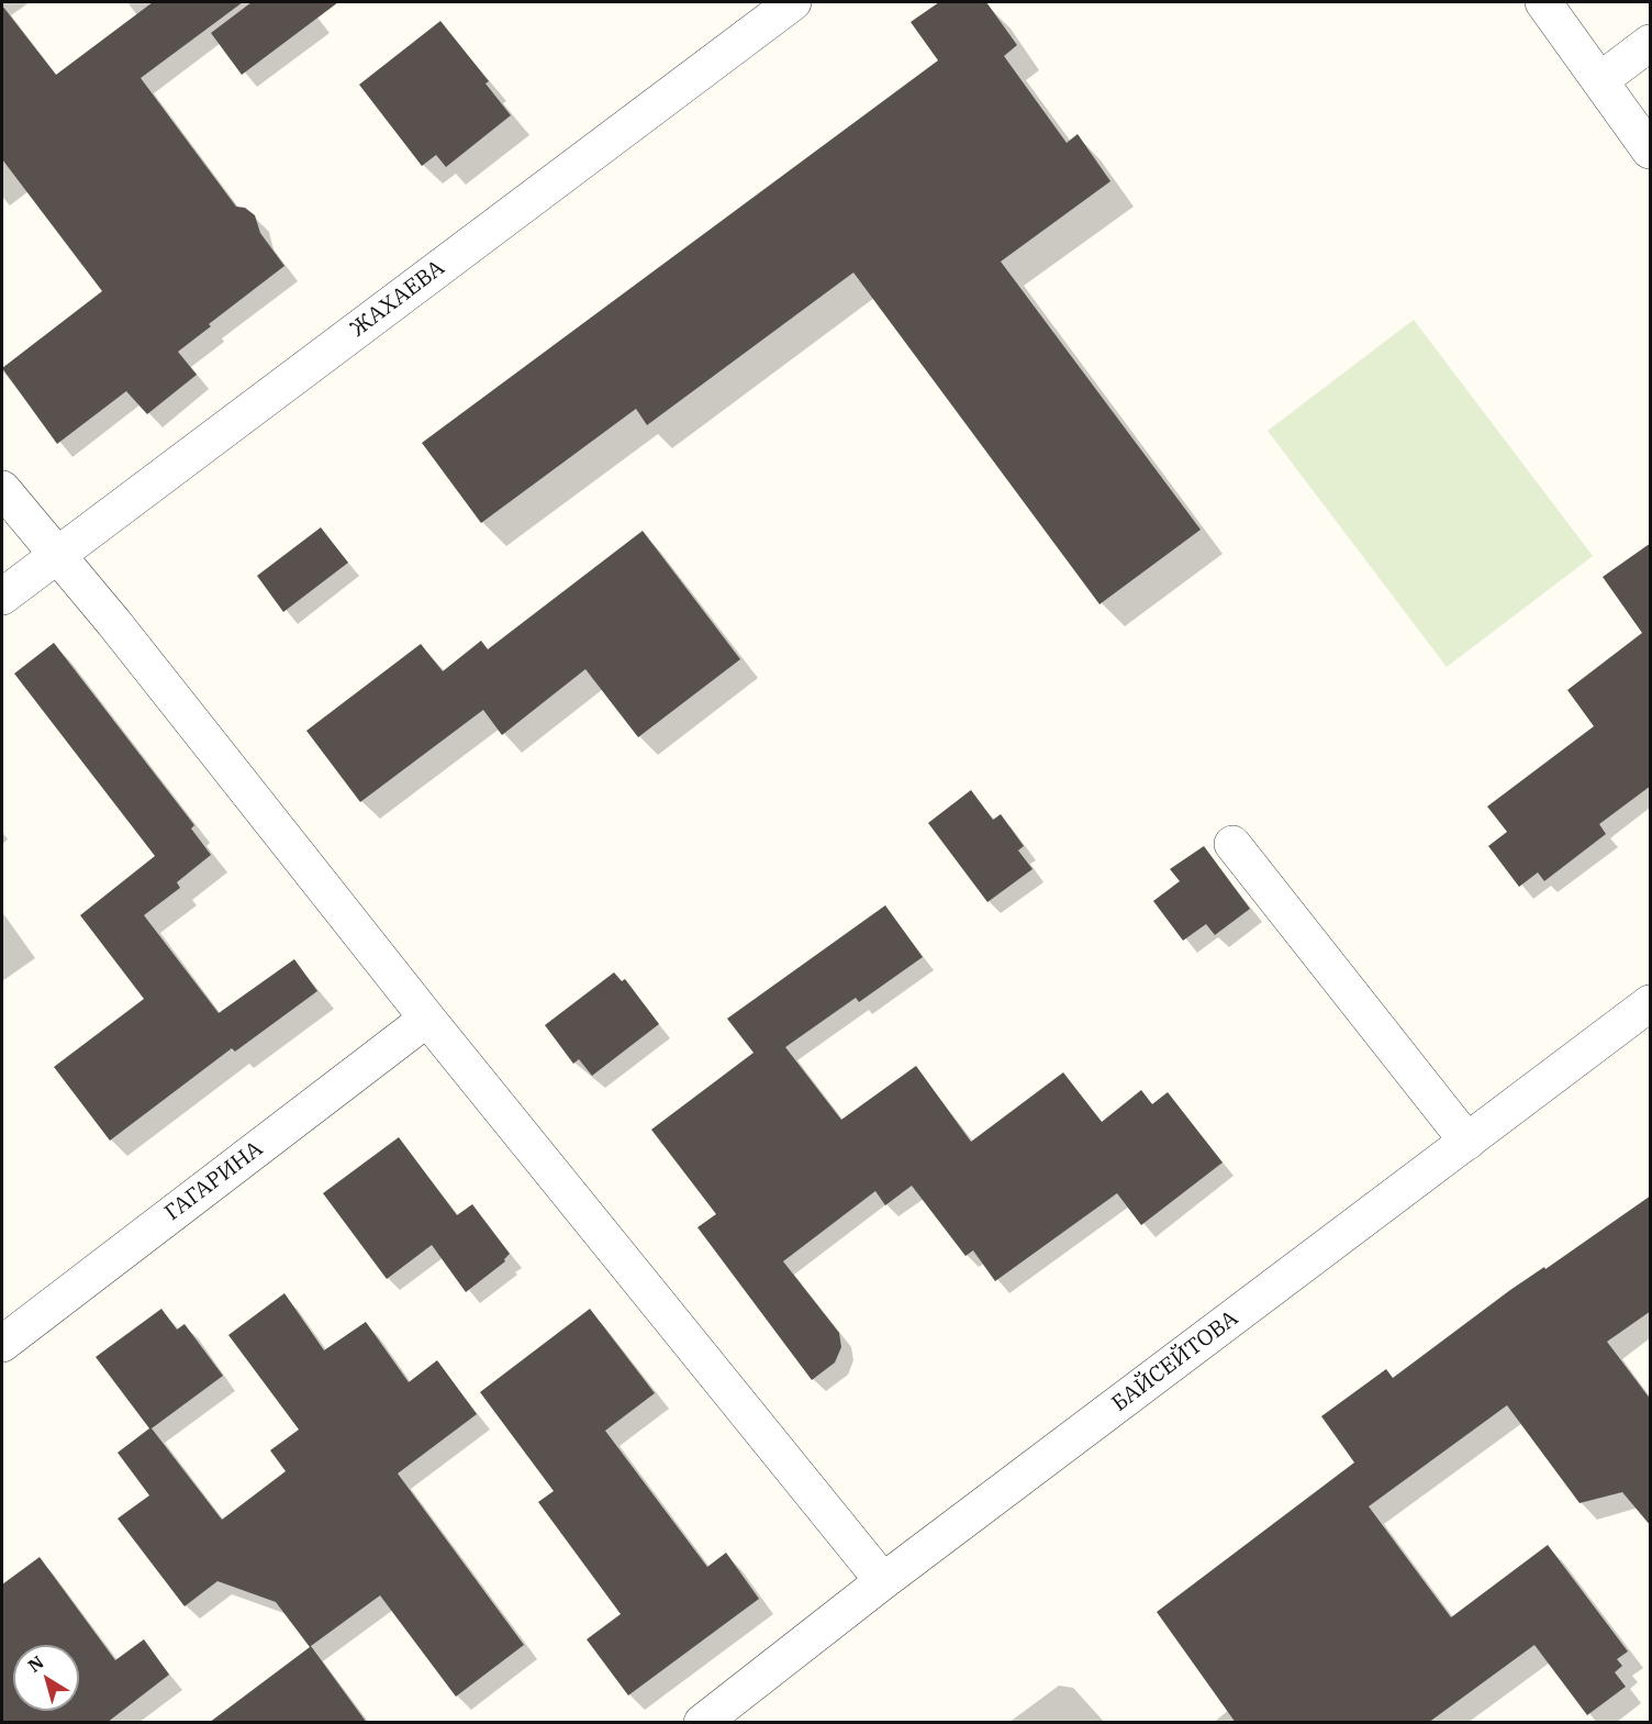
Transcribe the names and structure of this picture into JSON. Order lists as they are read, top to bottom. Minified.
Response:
{"streets":{"street":["ЖАХАЕВА","ГАГАРИНА","БАЙСЕЙТОВА"]},"north":"top left"}
